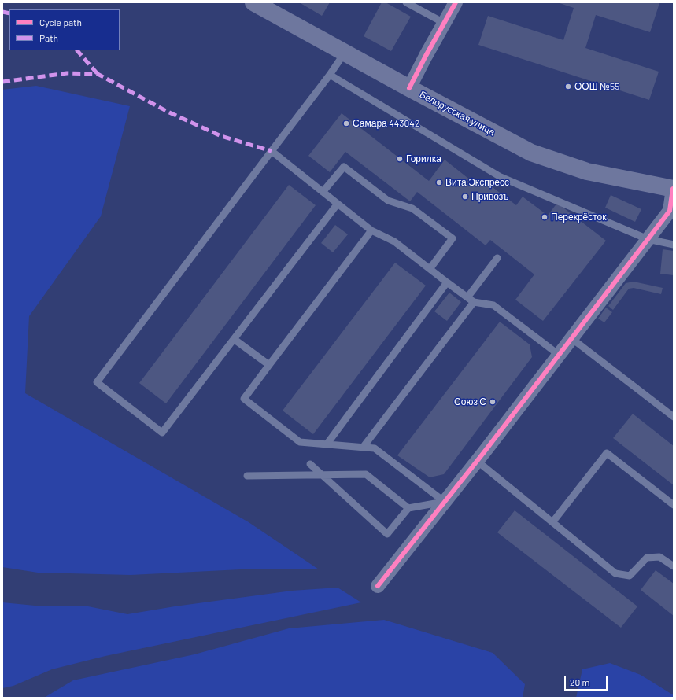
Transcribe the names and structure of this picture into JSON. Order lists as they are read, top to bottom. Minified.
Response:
{"streets":{"main road":["Белорусская улица"]},"places":["ООШ №55","Самара 443042","Горилка","Вита Экспресс","Привозъ","Перекрёсток","Союз С"],"legend":["Cycle path","Path"],"scale_bar":"20 m"}
